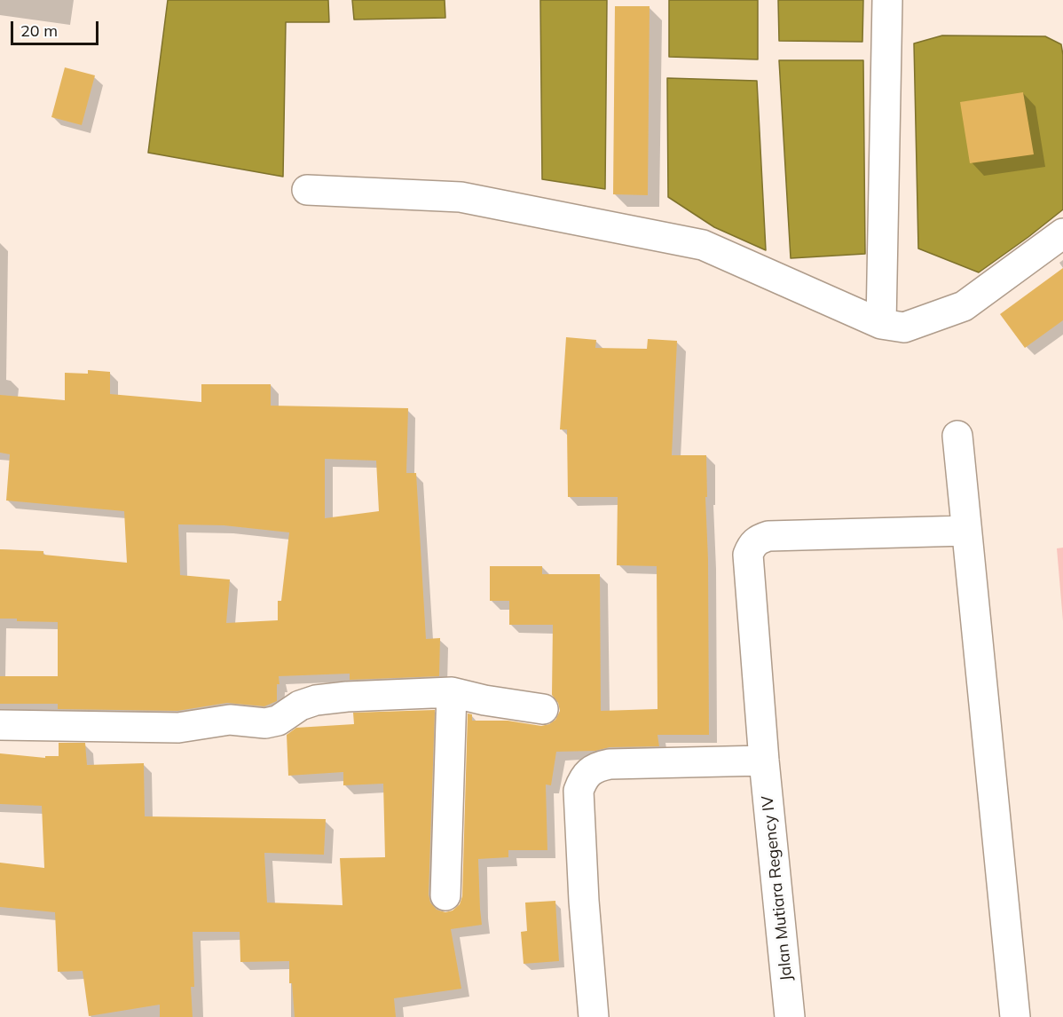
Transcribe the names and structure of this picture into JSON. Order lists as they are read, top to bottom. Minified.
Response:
{"streets":{"street":["Jalan Mutiara Regency IV"]},"scale_bar":"20 m"}
